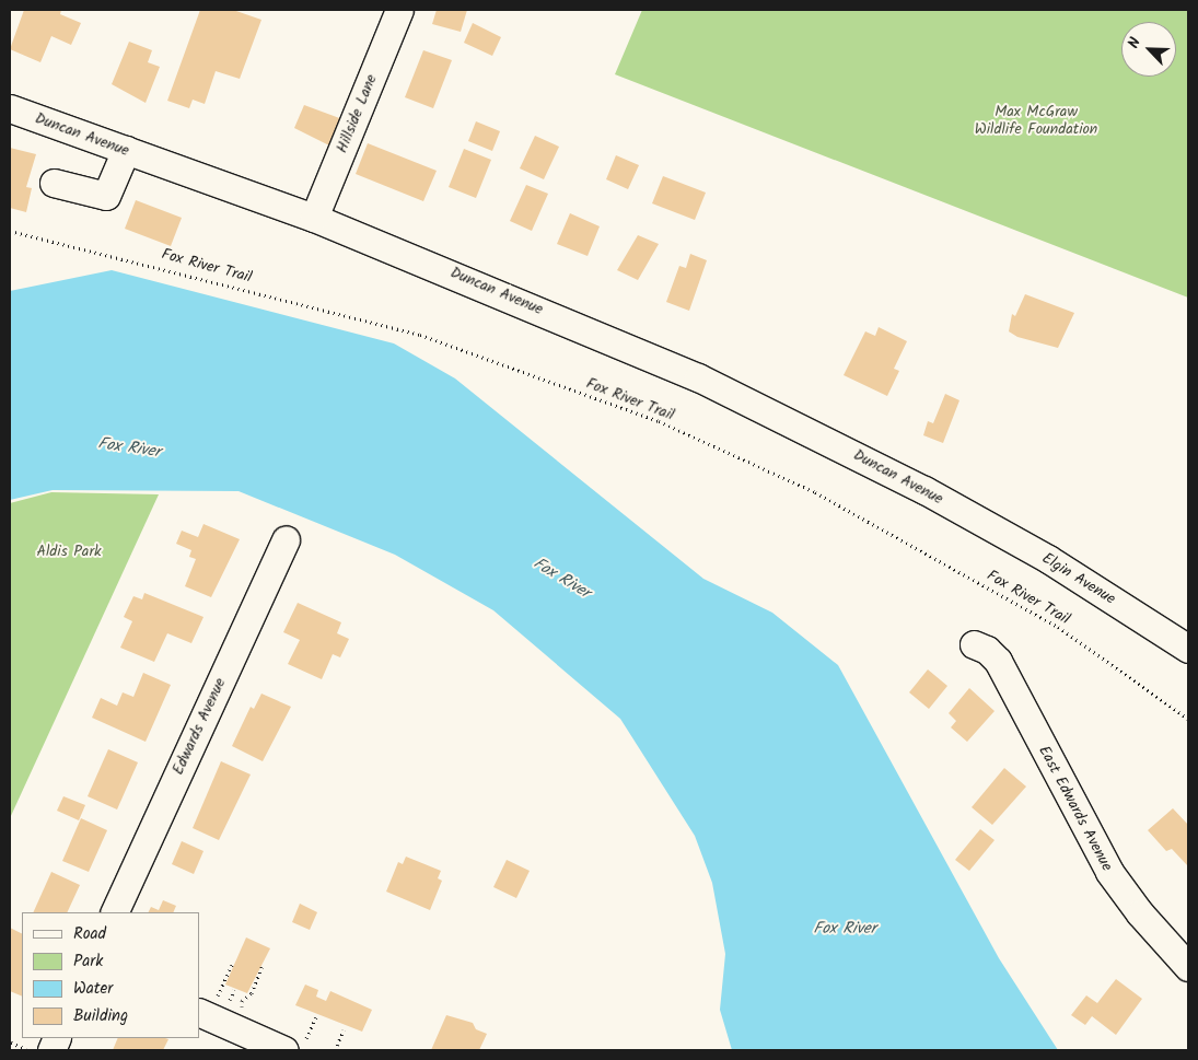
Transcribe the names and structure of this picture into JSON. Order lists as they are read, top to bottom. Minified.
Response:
{"streets":{"street":["Hillside Lane","Duncan Avenue","Elgin Avenue","Edwards Avenue","East Edwards Avenue"],"path":["Fox River Trail"]},"crossings":[["Hillside Lane","Duncan Avenue"],["Duncan Avenue","Elgin Avenue"]],"water":["Fox River"],"parks":["Max McGraw Wildlife Foundation","Aldis Park"],"legend":["Road","Park","Water","Building"],"north":"top left"}
